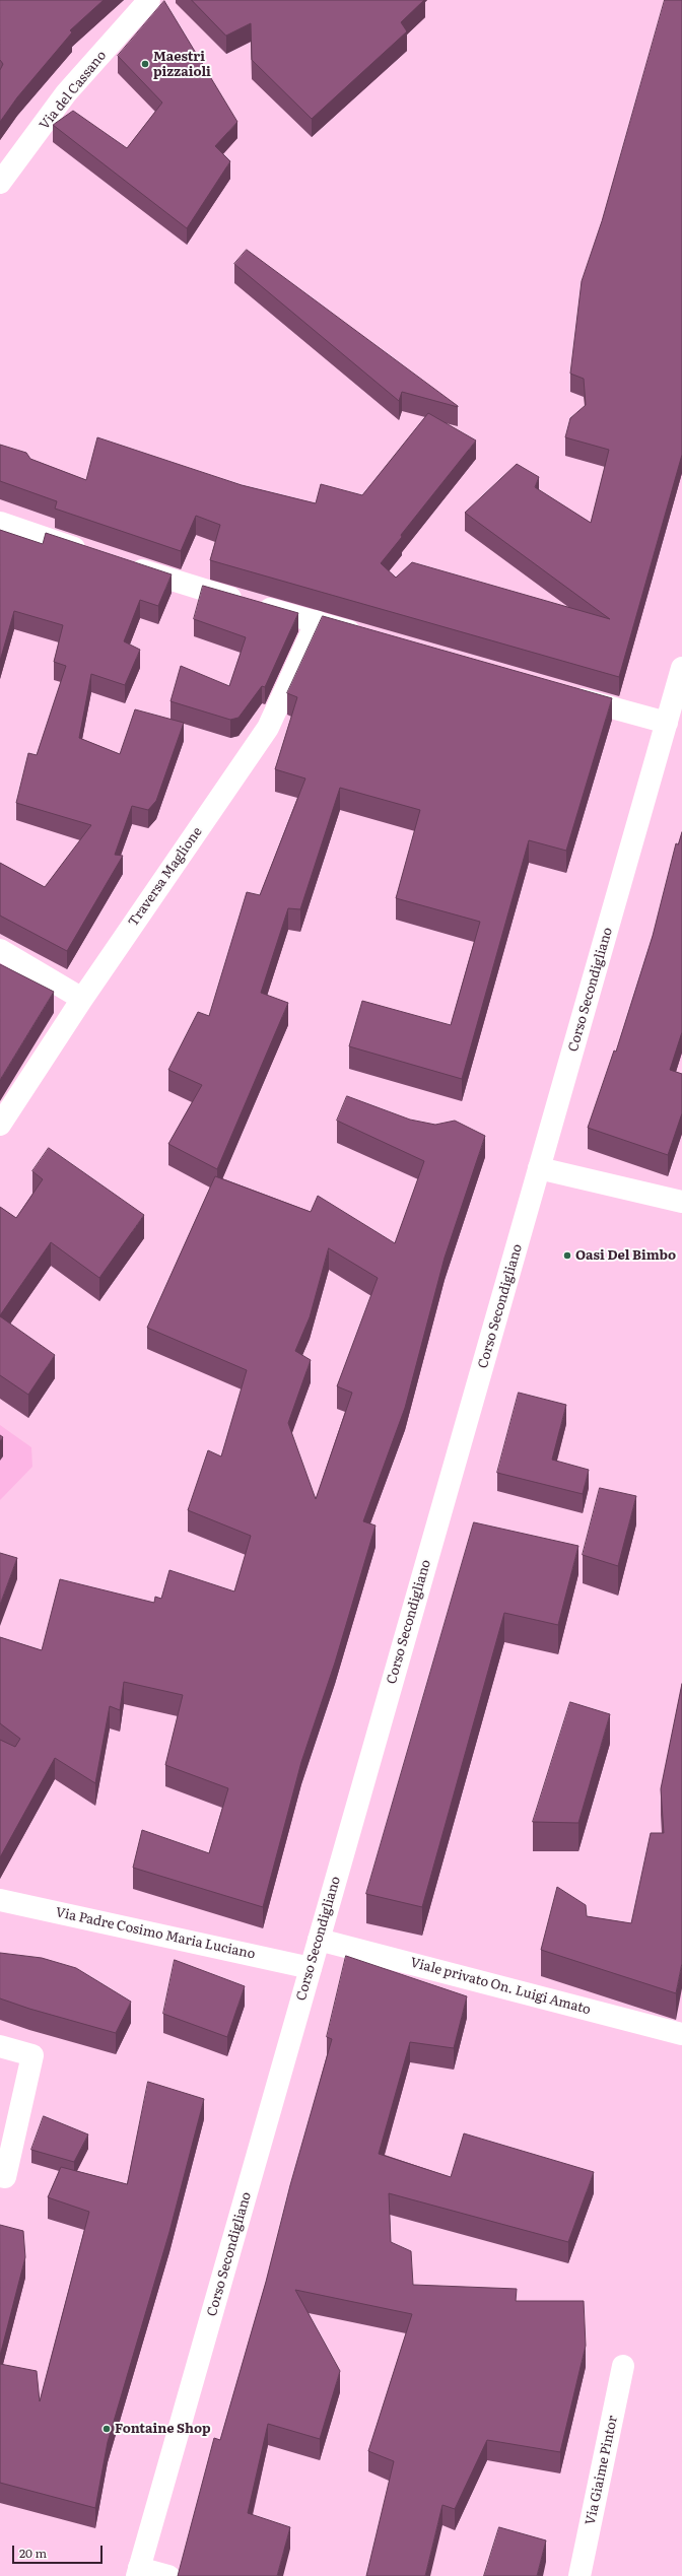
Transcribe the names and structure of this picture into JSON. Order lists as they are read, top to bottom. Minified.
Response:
{"streets":{"main road":["Via del Cassano","Traversa Maglione","Corso Secondigliano","Via Padre Cosimo Maria Luciano","Viale privato On. Luigi Amato","Via Giaime Pintor"]},"crossings":[["Corso Secondigliano","Via Padre Cosimo Maria Luciano"],["Corso Secondigliano","Viale privato On. Luigi Amato"]],"places":["Maestri pizzaioli","Oasi Del Bimbo","Fontaine Shop"],"scale_bar":"20 m"}
